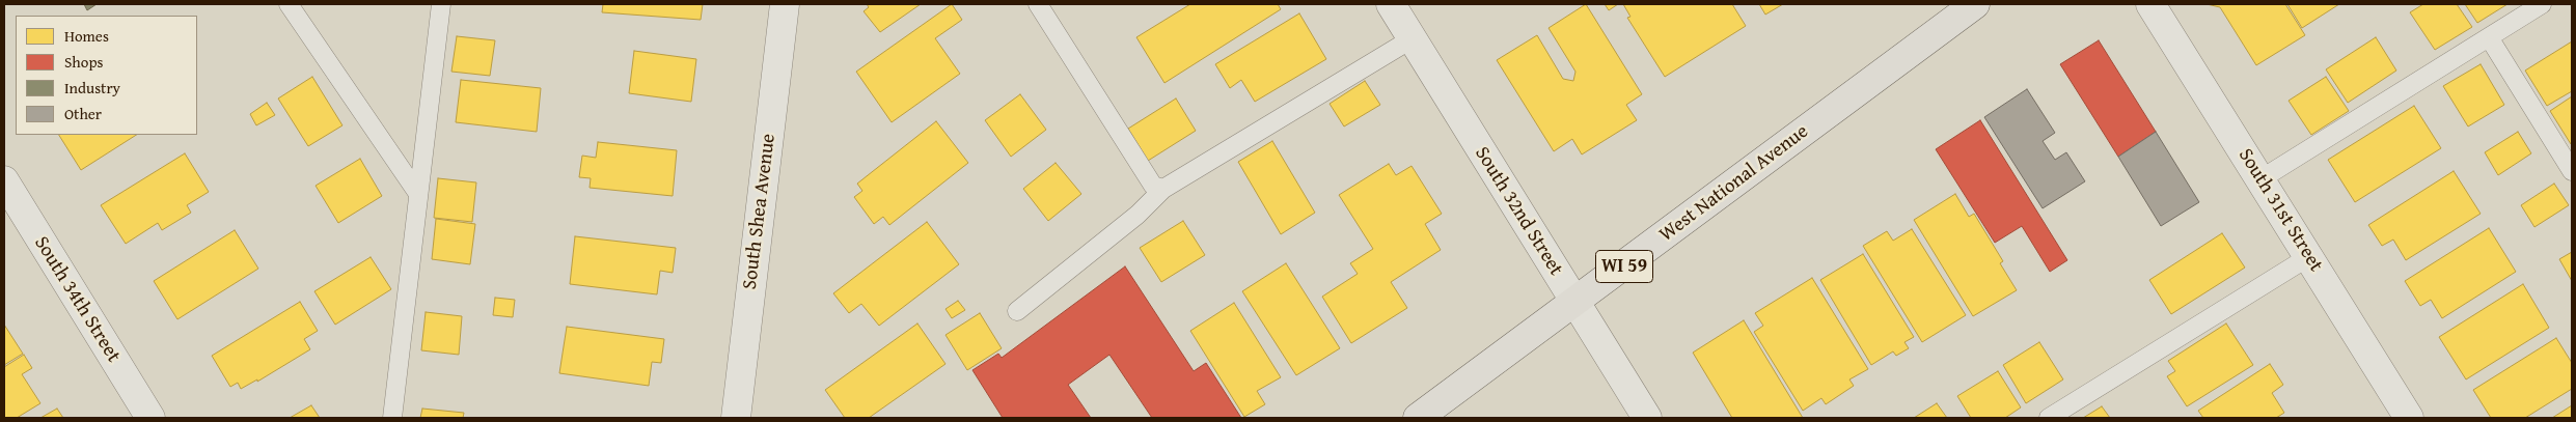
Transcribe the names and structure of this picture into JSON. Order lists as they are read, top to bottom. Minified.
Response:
{"streets":{"main road":["West National Avenue","WI 59"],"street":["South 31st Street","South Shea Avenue","South 32nd Street","South 34th Street"]},"crossings":[["West National Avenue","South 32nd Street"]],"legend":["Homes","Shops","Industry","Other"]}
